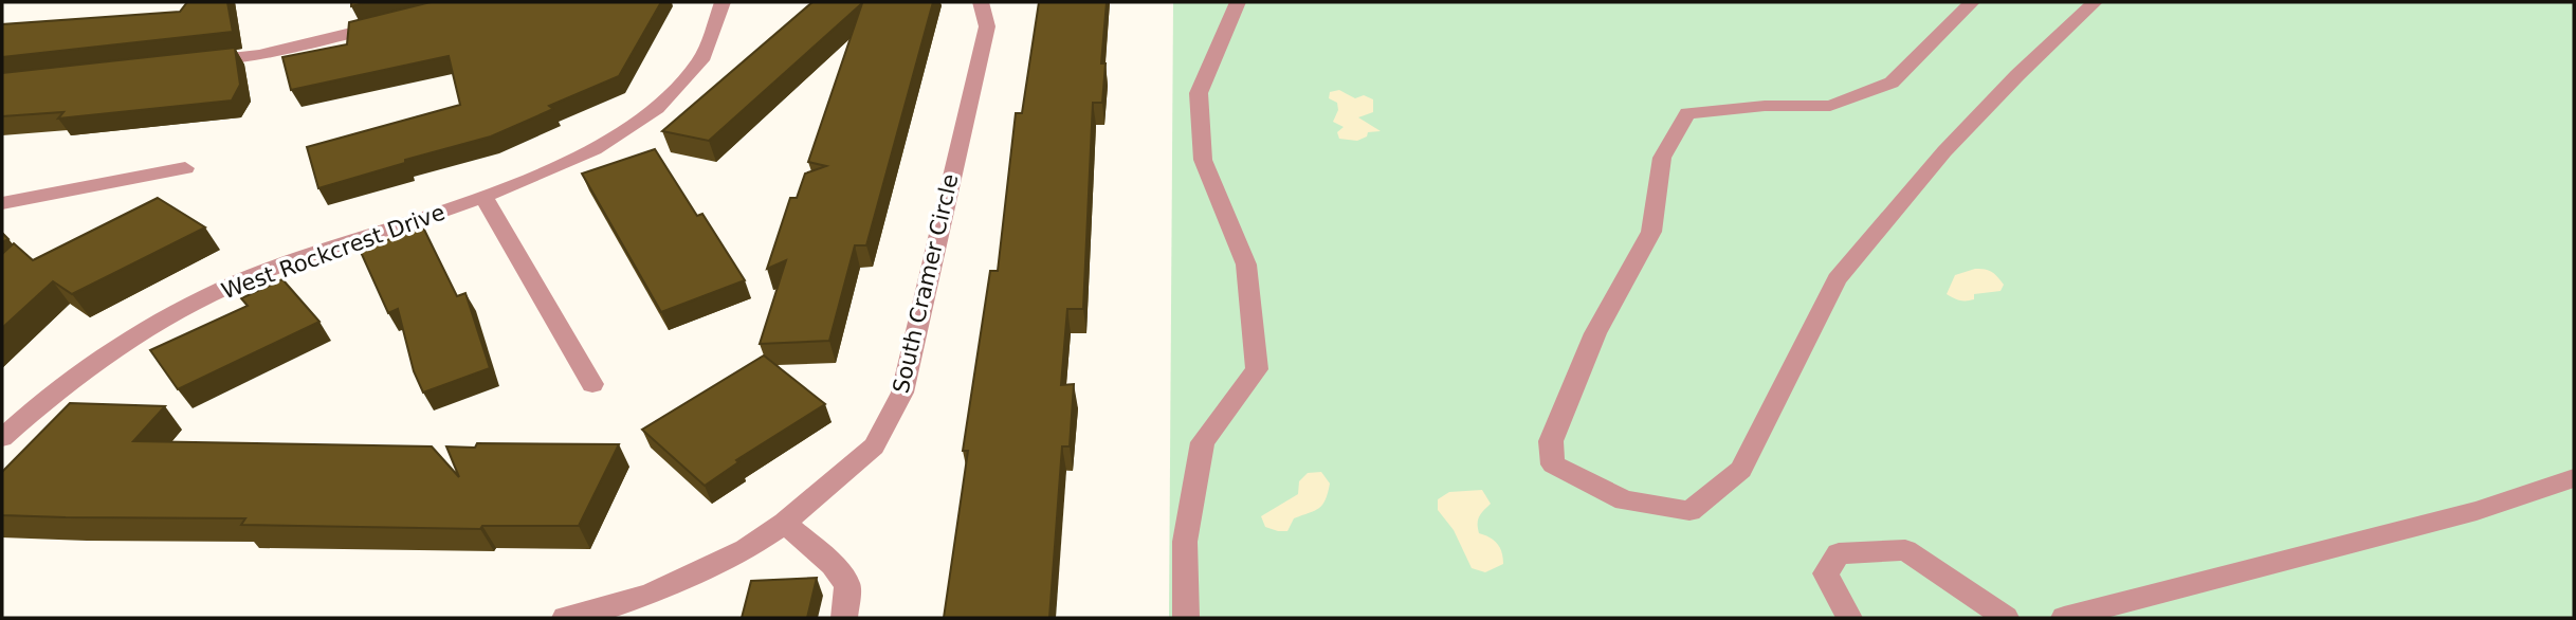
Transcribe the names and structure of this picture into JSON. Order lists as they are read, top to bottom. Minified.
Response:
{"streets":{"street":["West Rockcrest Drive","South Cramer Circle"]}}
